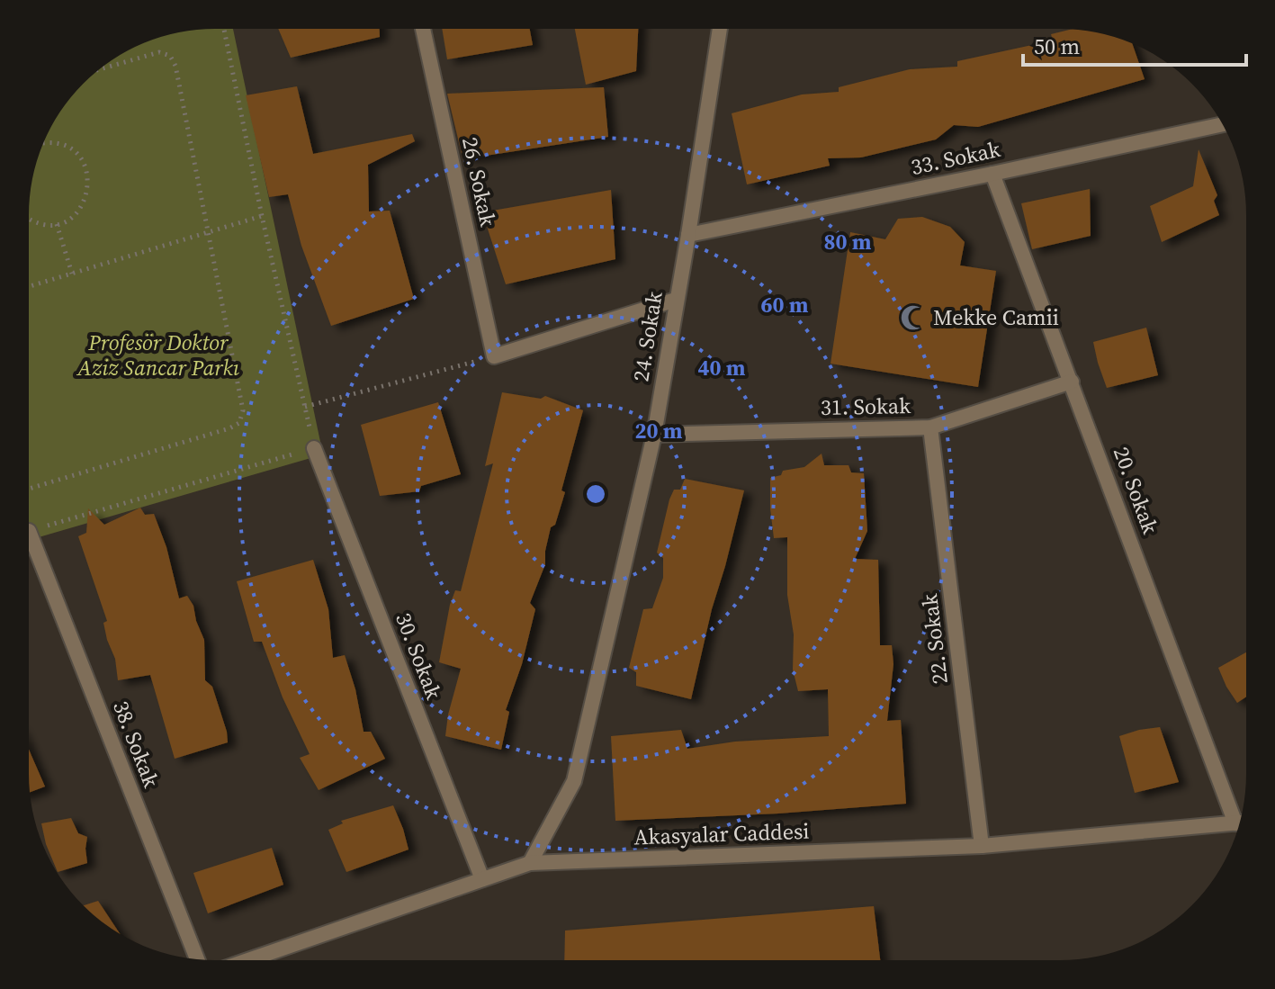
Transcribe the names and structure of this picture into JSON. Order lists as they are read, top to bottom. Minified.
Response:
{"streets":{"street":["33. Sokak","26. Sokak","24. Sokak","31. Sokak","20. Sokak","22. Sokak","30. Sokak","38. Sokak","Akasyalar Caddesi"]},"crossings":[["33. Sokak","24. Sokak"],["33. Sokak","20. Sokak"],["24. Sokak","31. Sokak"],["24. Sokak","Akasyalar Caddesi"],["31. Sokak","20. Sokak"],["31. Sokak","22. Sokak"],["22. Sokak","Akasyalar Caddesi"],["30. Sokak","Akasyalar Caddesi"]],"parks":["Profesör Doktor Aziz Sancar Parkı"],"places":{"mosque":["Mekke Camii"]},"scale_bar":"50 m","rings":["80 m","60 m","40 m","20 m"]}
